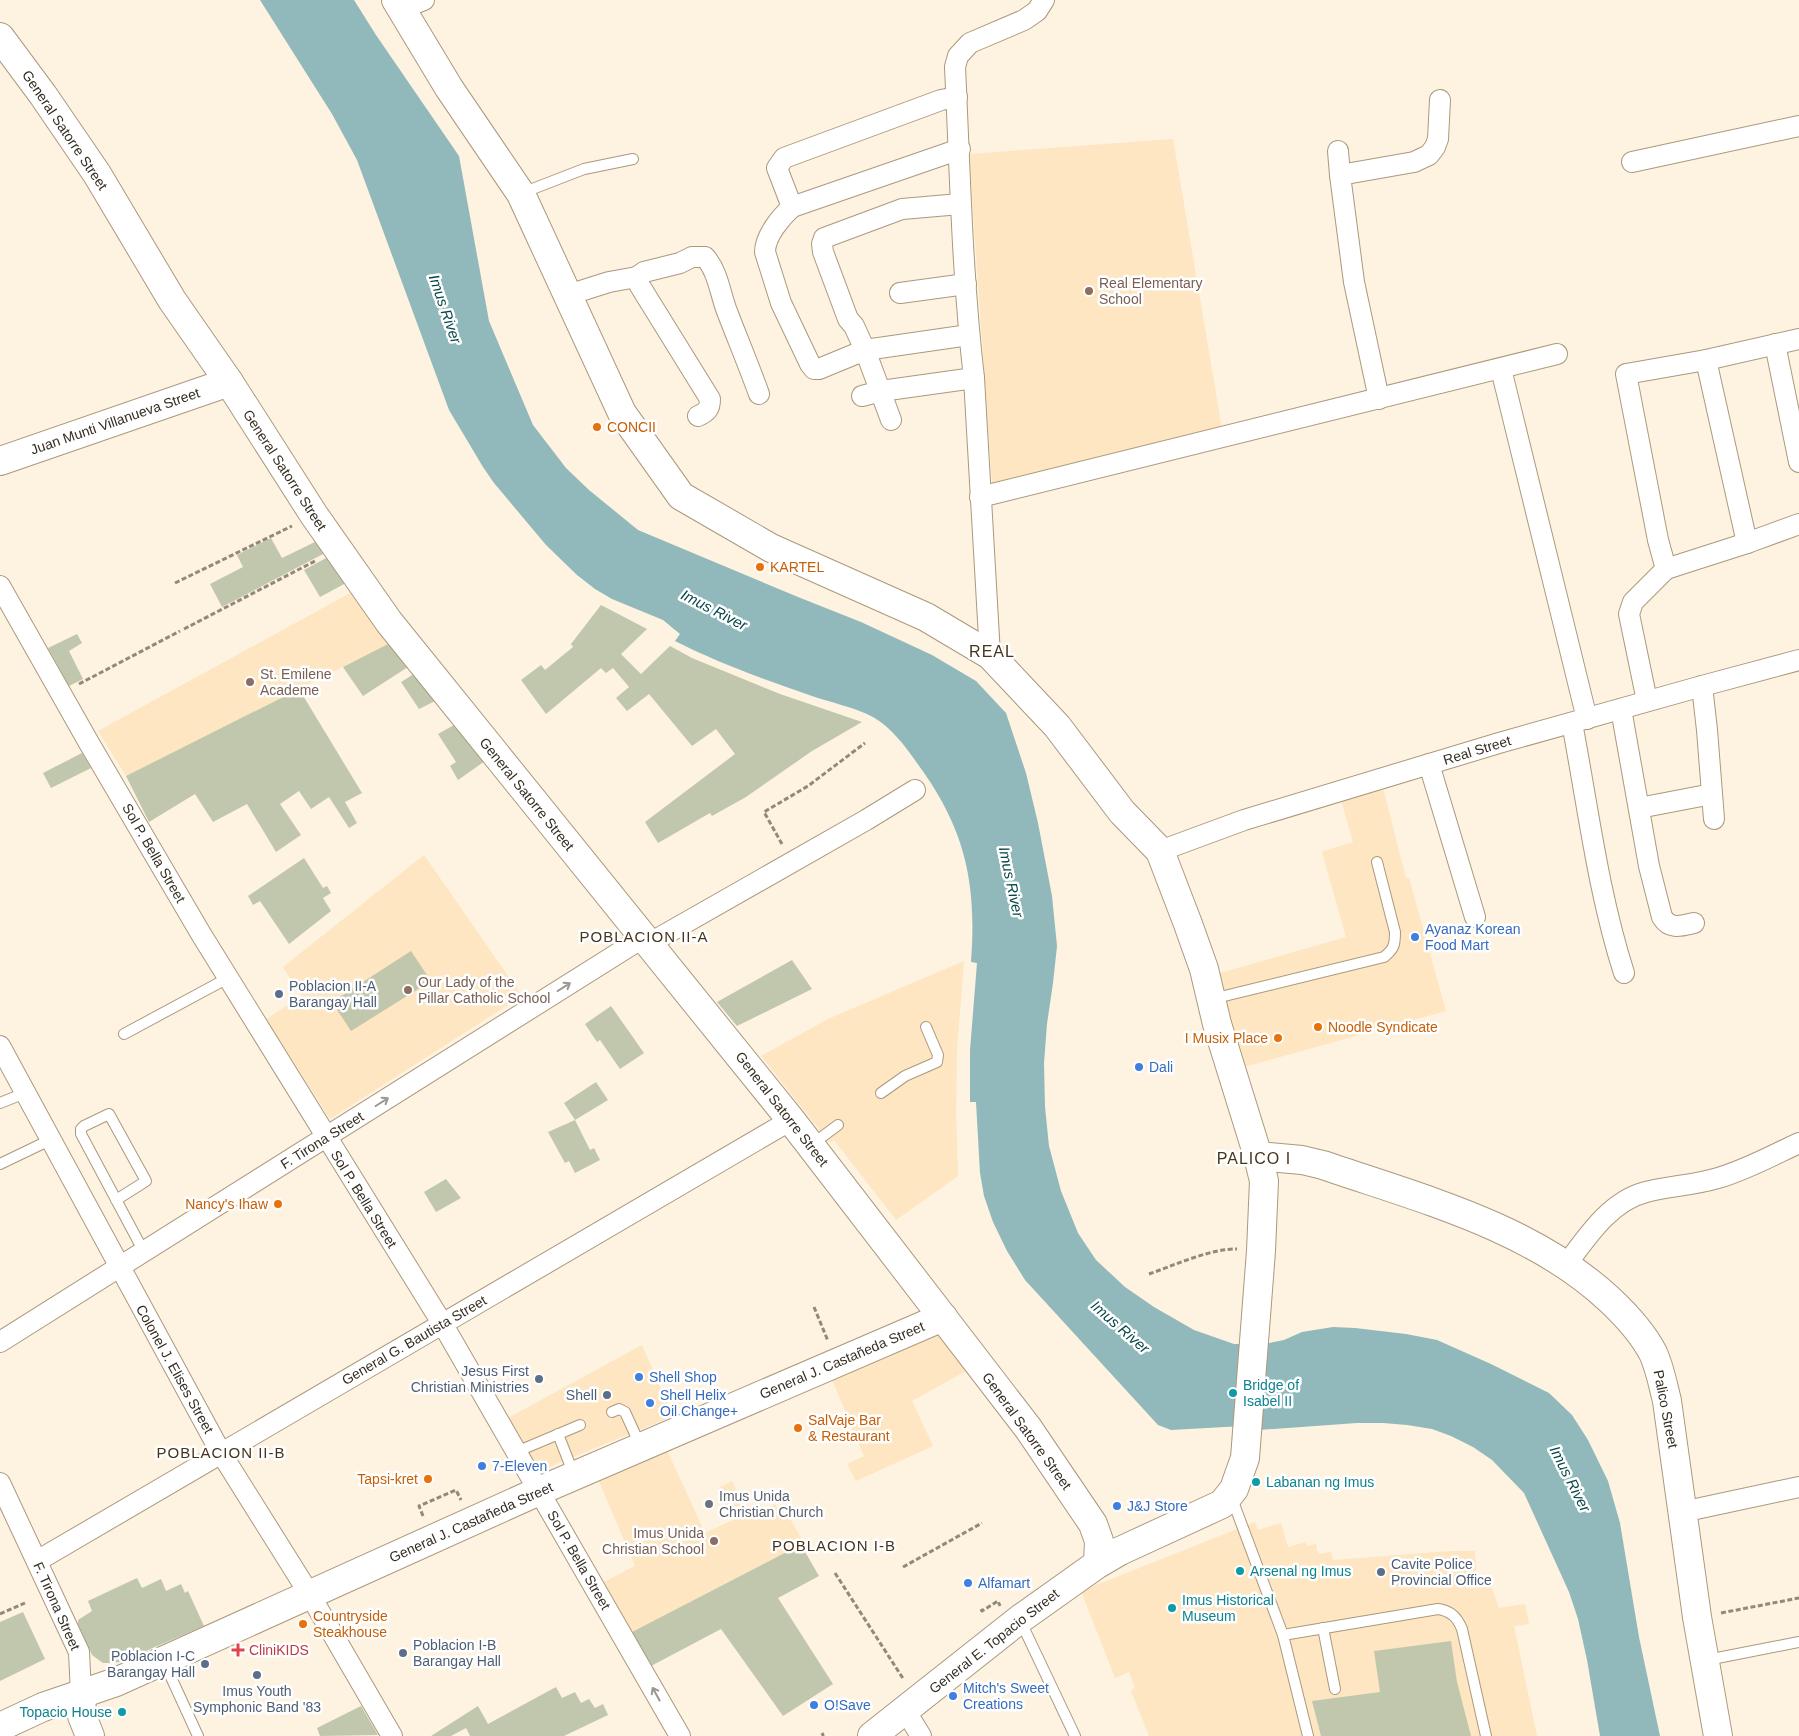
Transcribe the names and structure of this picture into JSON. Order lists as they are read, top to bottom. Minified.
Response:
{"streets":{"street":["General Satorre Street","Juan Munti Villanueva Street","Real Street","Sol P. Bella Street","F. Tirona Street","General G. Bautista Street","General J. Castañeda Street","Colonel J. Elises Street","Palico Street","General E. Topacio Street"]},"crossings":[["General Satorre Street","Juan Munti Villanueva Street"],["General Satorre Street","F. Tirona Street"],["General Satorre Street","General G. Bautista Street"],["General Satorre Street","General J. Castañeda Street"],["General Satorre Street","General E. Topacio Street"],["Sol P. Bella Street","F. Tirona Street"],["Sol P. Bella Street","General G. Bautista Street"],["Sol P. Bella Street","General J. Castañeda Street"],["F. Tirona Street","General G. Bautista Street"],["F. Tirona Street","General J. Castañeda Street"],["F. Tirona Street","Colonel J. Elises Street"],["General G. Bautista Street","Colonel J. Elises Street"],["General J. Castañeda Street","Colonel J. Elises Street"]],"districts":["REAL","POBLACION II-A","PALICO I","POBLACION II-B","POBLACION I-B"],"water":["Imus River"],"places":{"other":["Real Elementary School","CONCII","KARTEL","St. Emilene Academe","Ayanaz Korean Food Mart","Our Lady of the Pillar Catholic School","Poblacion II-A Barangay Hall","Noodle Syndicate","I Musix Place","Dali","Nancy's Ihaw","Shell Shop","Jesus First Christian Ministries","Bridge of Isabel II","Shell","Shell Helix Oil Change+","SalVaje Bar & Restaurant","7-Eleven","Tapsi-kret","Labanan ng Imus","Imus Unida Christian Church","J&J Store","Imus Unida Christian School","Arsenal ng Imus","Cavite Police Provincial Office","Alfamart","Imus Historical Museum","Countryside Steakhouse","Poblacion I-B Barangay Hall","Poblacion I-C Barangay Hall","Imus Youth Symphonic Band '83","Mitch's Sweet Creations","O!Save","Topacio House"],"health":["CliniKIDS"]}}
